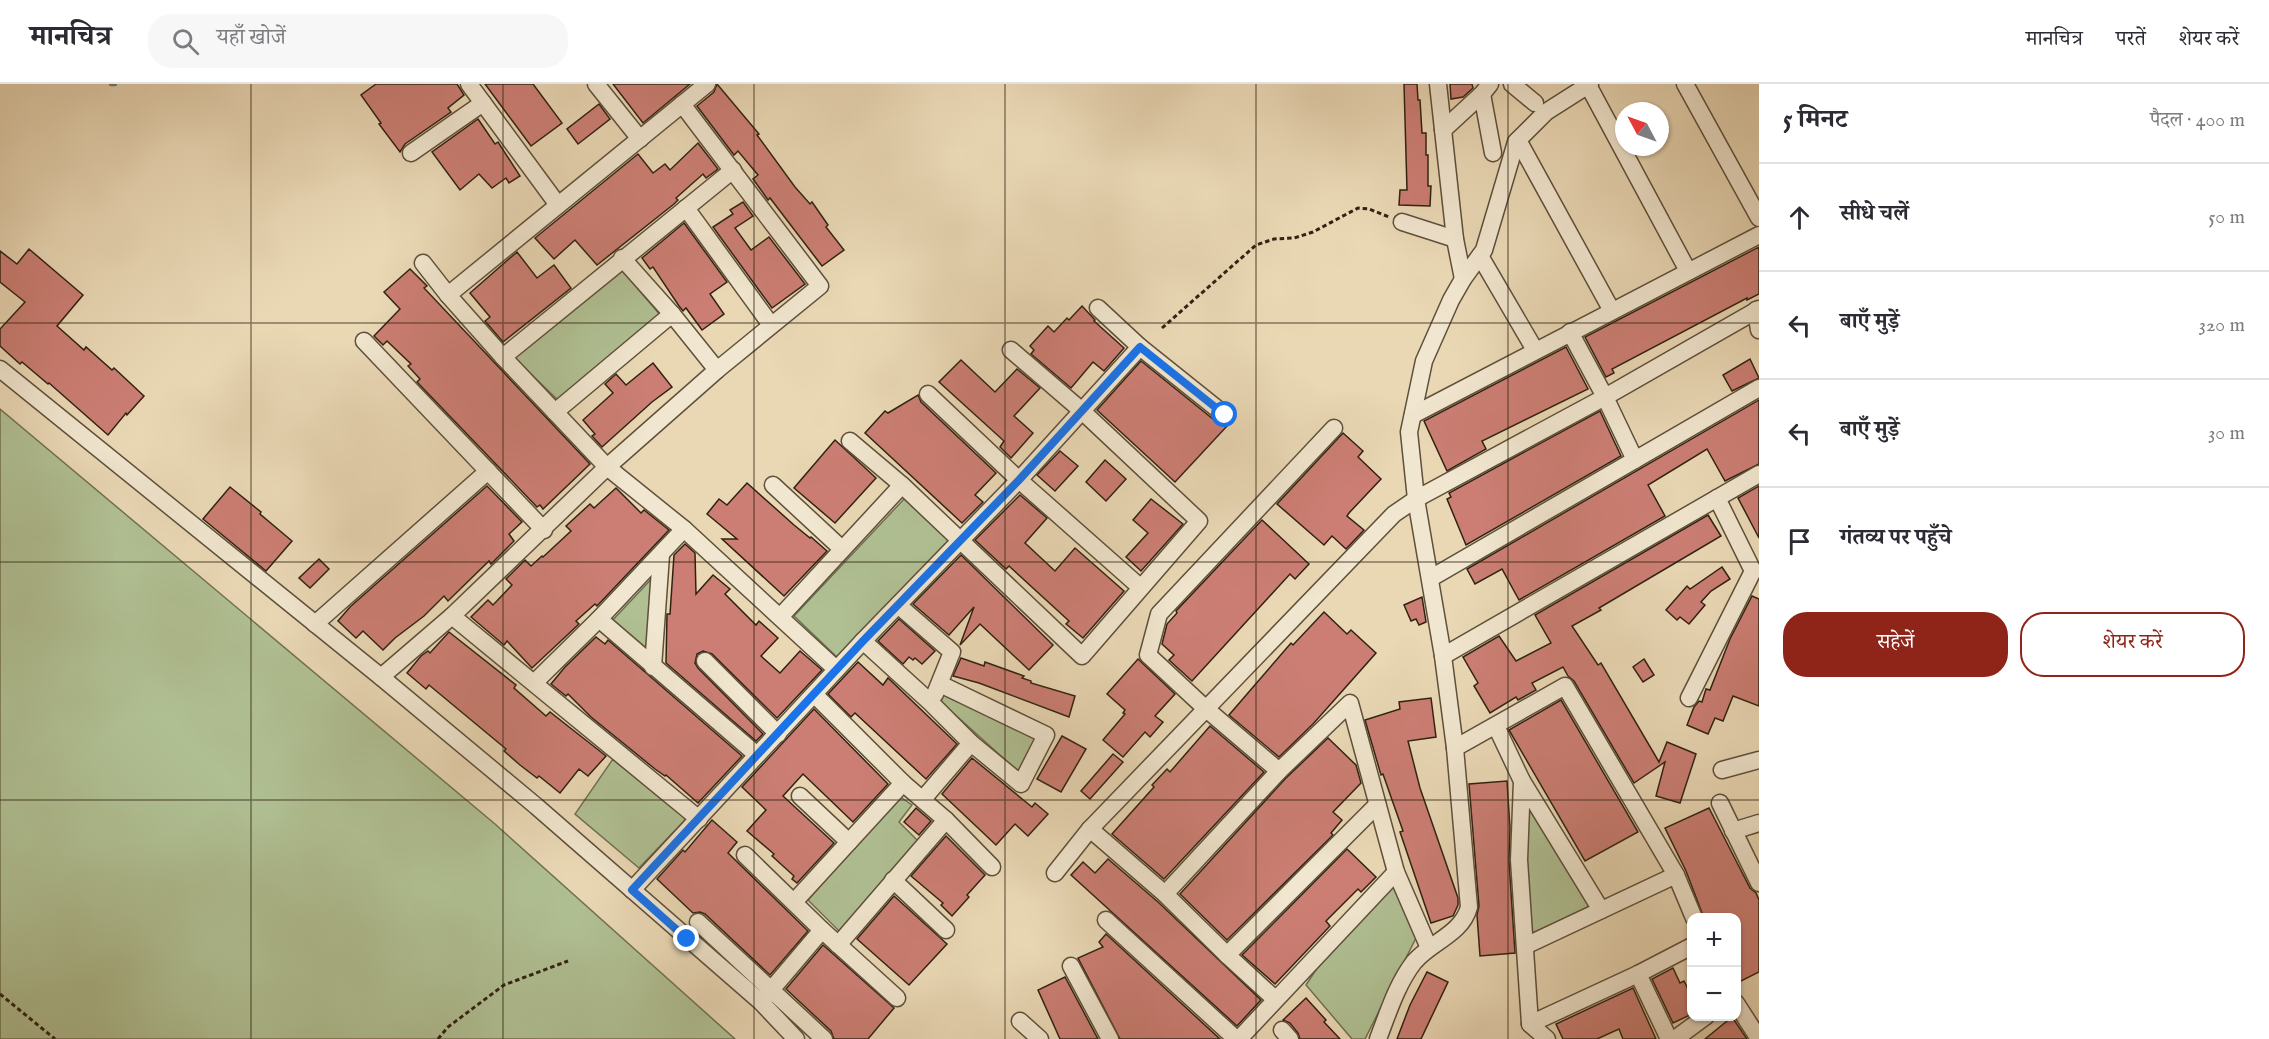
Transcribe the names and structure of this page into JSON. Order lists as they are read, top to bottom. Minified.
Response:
{"north":"top left","page":{"header":"मानचित्र","search":"यहाँ खोजें","nav":["मानचित्र","परतें","शेयर करें"],"heading":["5 मिनट","पैदल · 400 m"],"list":[["सीधे चलें","50 m"],["बाएँ मुड़ें","320 m"],["बाएँ मुड़ें","30 m"],"गंतव्य पर पहुँचे"],"buttons":["सहेजें","शेयर करें"],"map_buttons":["+","−"]}}
